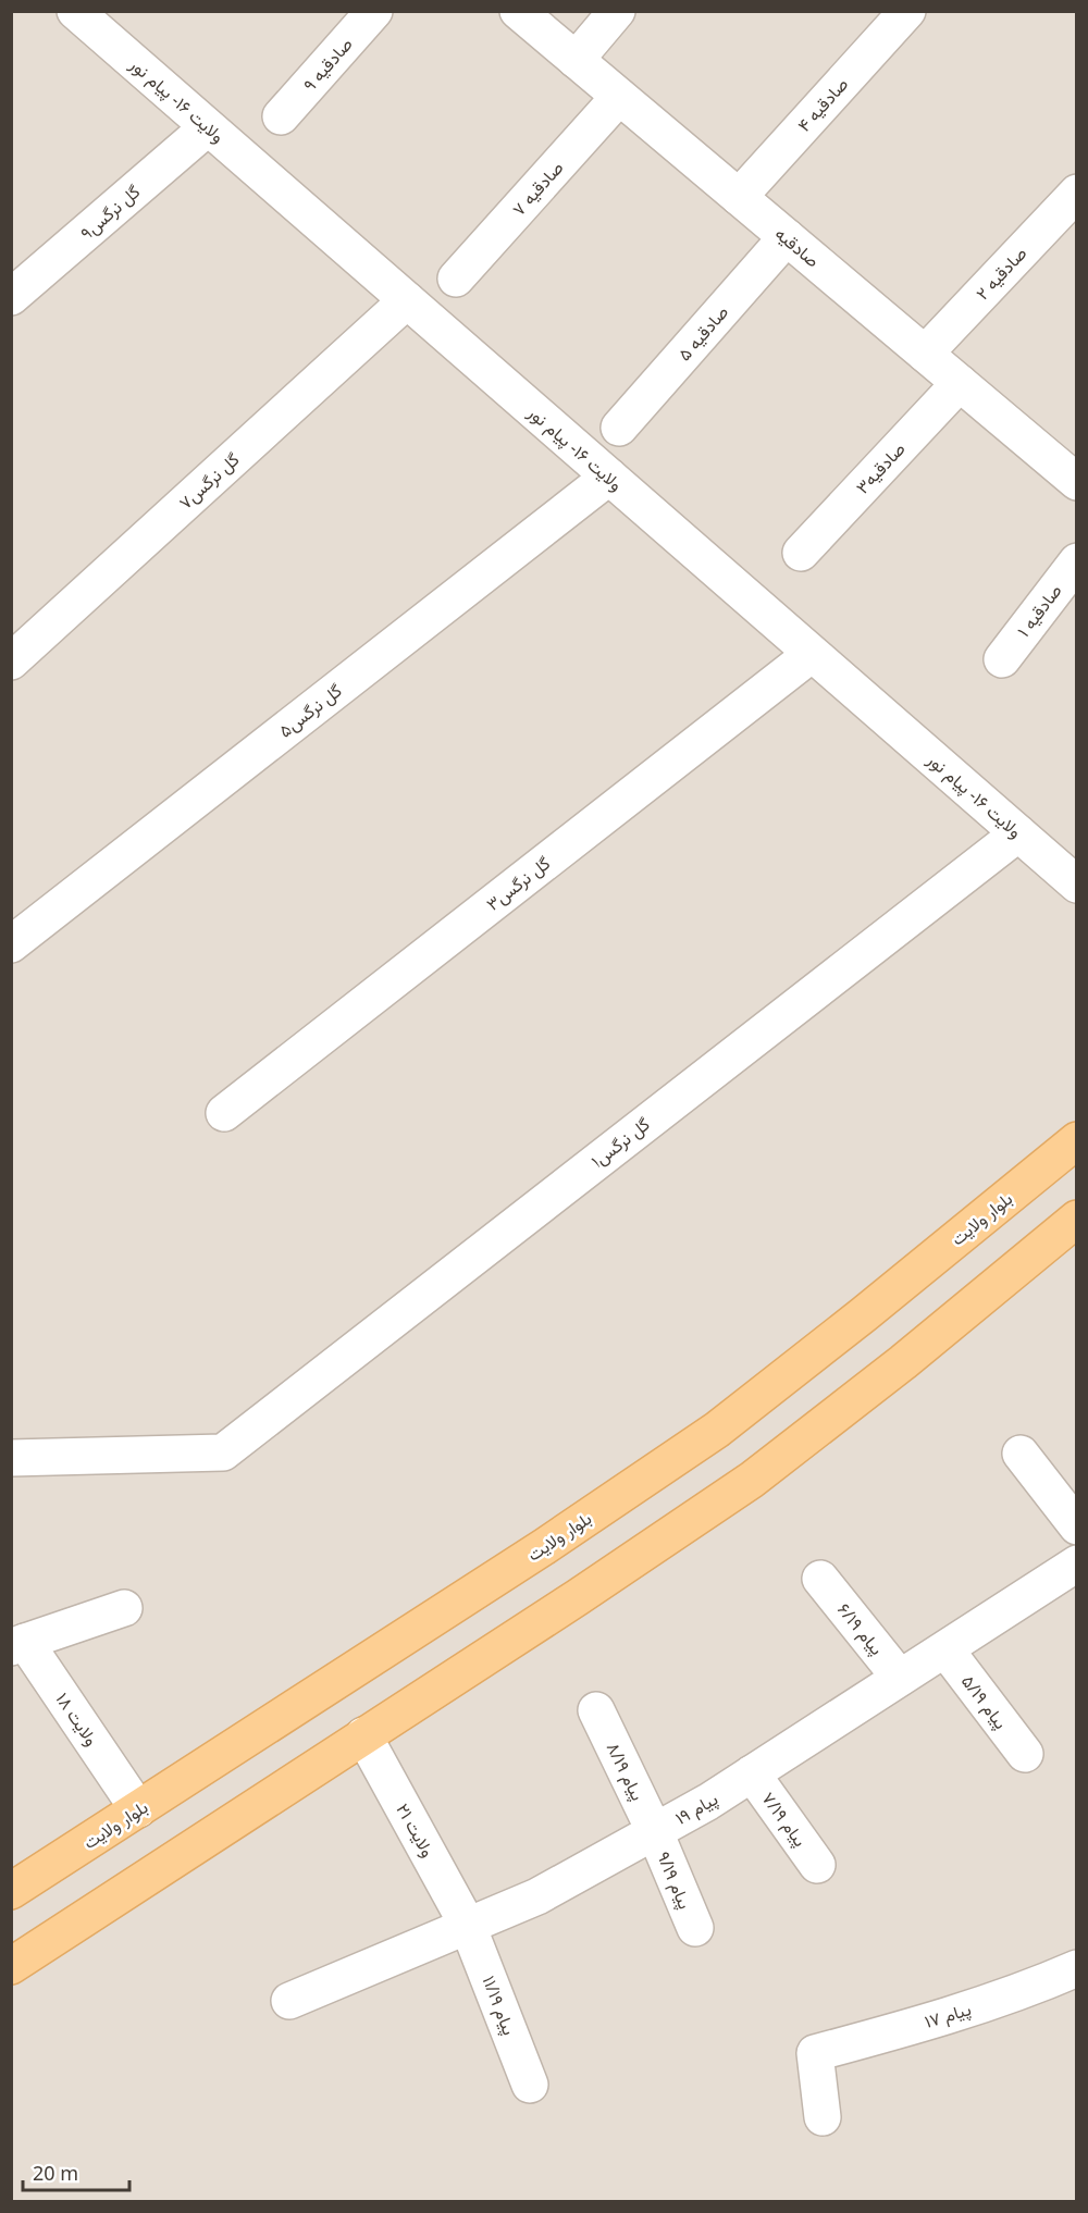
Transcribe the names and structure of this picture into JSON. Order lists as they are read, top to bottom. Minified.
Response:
{"streets":{"main road":["بلوار ولایت"],"street":["صادقیه ۹","ولایت ۱۶- پیام نور","صادقیه ۴","صادقیه ۷","گل نرگس۹","صادقیه","صادقیه ۲","صادقیه ۵","صادقیه۳","گل نرگس۷","صادقیه ۱","گل نرگس۵","گل نرگس۳","گل نرگس۱","پیام ۶/۱۹","پیام ۵/۱۹","ولایت ۱۸","پیام ۸/۱۹","پیام ۱۹","پیام ۷/۱۹","ولایت ۲۱","پیام ۹/۱۹","پیام ۱۱/۱۹","پیام ۱۷"]},"crossings":[["ولایت ۱۶- پیام نور","گل نرگس۹"],["ولایت ۱۶- پیام نور","گل نرگس۷"],["ولایت ۱۶- پیام نور","گل نرگس۵"],["ولایت ۱۶- پیام نور","گل نرگس۳"],["ولایت ۱۶- پیام نور","گل نرگس۱"],["صادقیه ۴","صادقیه"],["صادقیه ۷","صادقیه"],["صادقیه","صادقیه ۲"],["صادقیه","صادقیه ۵"],["صادقیه","صادقیه۳"],["بلوار ولایت","ولایت ۱۸"],["پیام ۶/۱۹","پیام ۱۹"],["پیام ۵/۱۹","پیام ۱۹"],["پیام ۸/۱۹","پیام ۱۹"],["پیام ۸/۱۹","پیام ۹/۱۹"],["پیام ۱۹","پیام ۷/۱۹"],["پیام ۱۹","ولایت ۲۱"],["پیام ۱۹","پیام ۹/۱۹"],["پیام ۱۹","پیام ۱۱/۱۹"],["ولایت ۲۱","پیام ۱۱/۱۹"]],"scale_bar":"20 m"}
